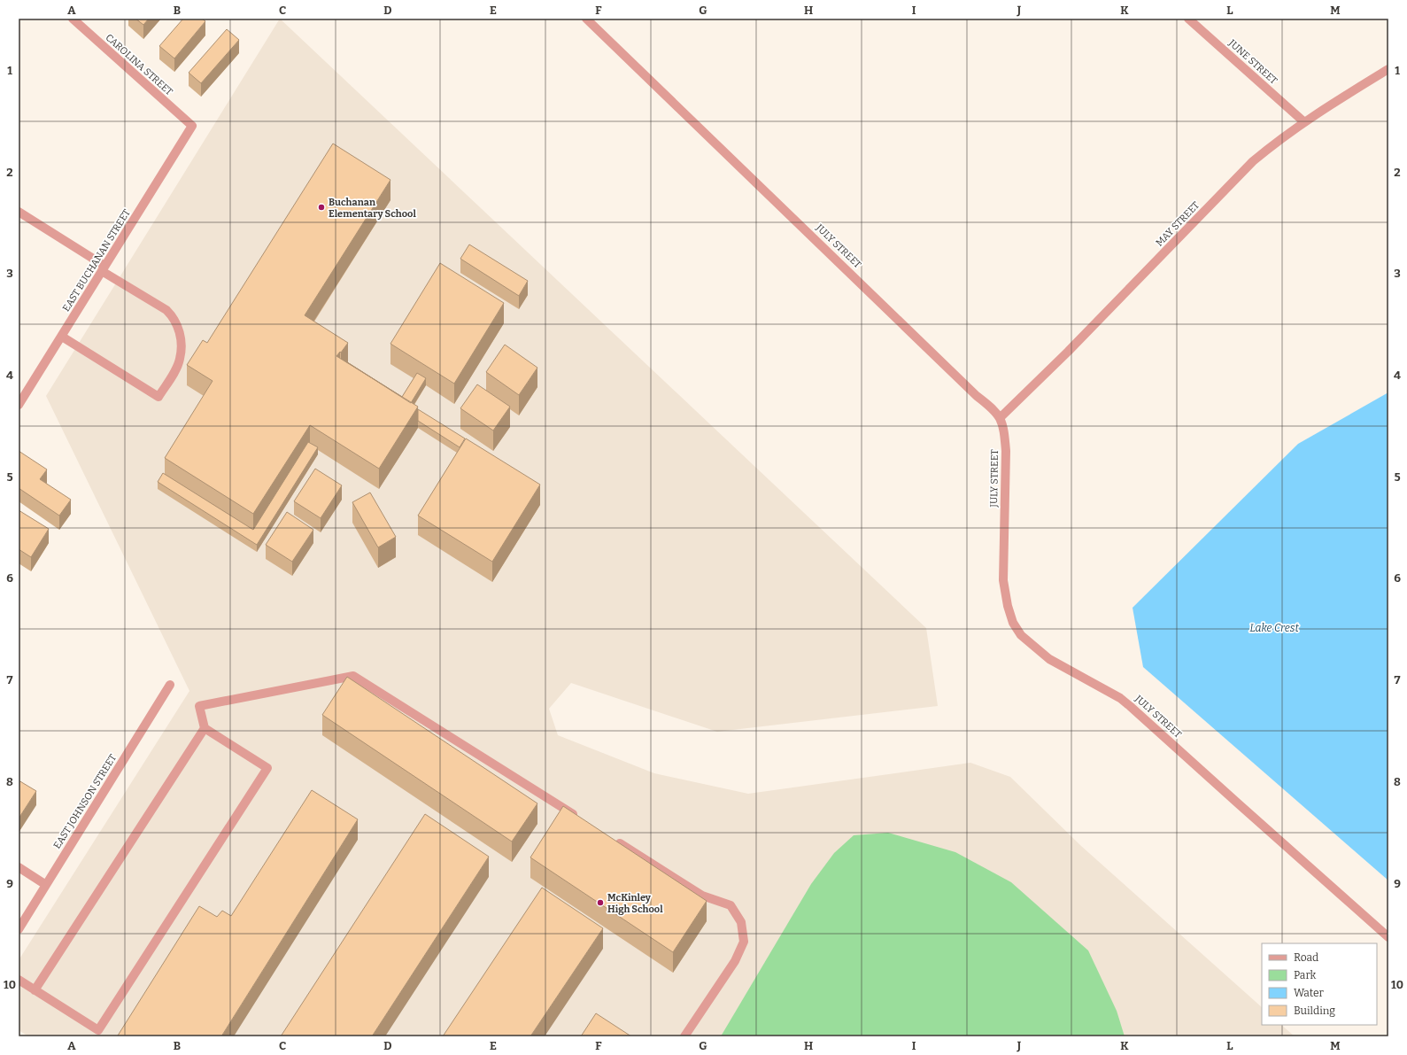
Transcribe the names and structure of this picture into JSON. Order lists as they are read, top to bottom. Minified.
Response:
{"streets":{"street":["JUNE STREET","CAROLINA STREET","MAY STREET","JULY STREET","EAST BUCHANAN STREET","EAST JOHNSON STREET"]},"crossings":[["JUNE STREET","MAY STREET"],["CAROLINA STREET","EAST BUCHANAN STREET"],["MAY STREET","JULY STREET"]],"water":["Lake Crest"],"places":["Buchanan Elementary School","McKinley High School"],"legend":["Road","Park","Water","Building"],"grid":{"columns":["A","B","C","D","E","F","G","H","I","J","K","L","M"],"rows":["1","2","3","4","5","6","7","8","9","10"]}}
